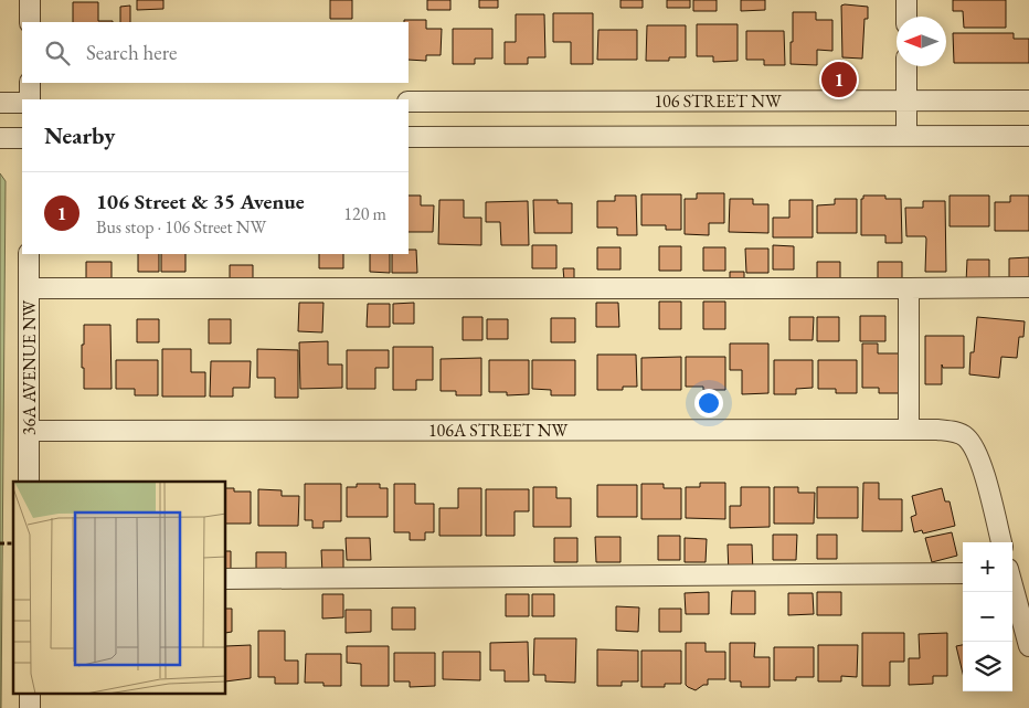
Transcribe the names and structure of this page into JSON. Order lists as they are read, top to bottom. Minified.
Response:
{"streets":{"street":["106 STREET NW","36A AVENUE NW","106A STREET NW"]},"crossings":[["36A AVENUE NW","106A STREET NW"]],"north":"left","page":{"search":"Search here","pins":"1","heading":"Nearby","list":[{"mark":"1","name":"106 Street & 35 Avenue","note":"Bus stop · 106 Street NW","value":"120 m"}],"map_buttons":["+","−"]}}
